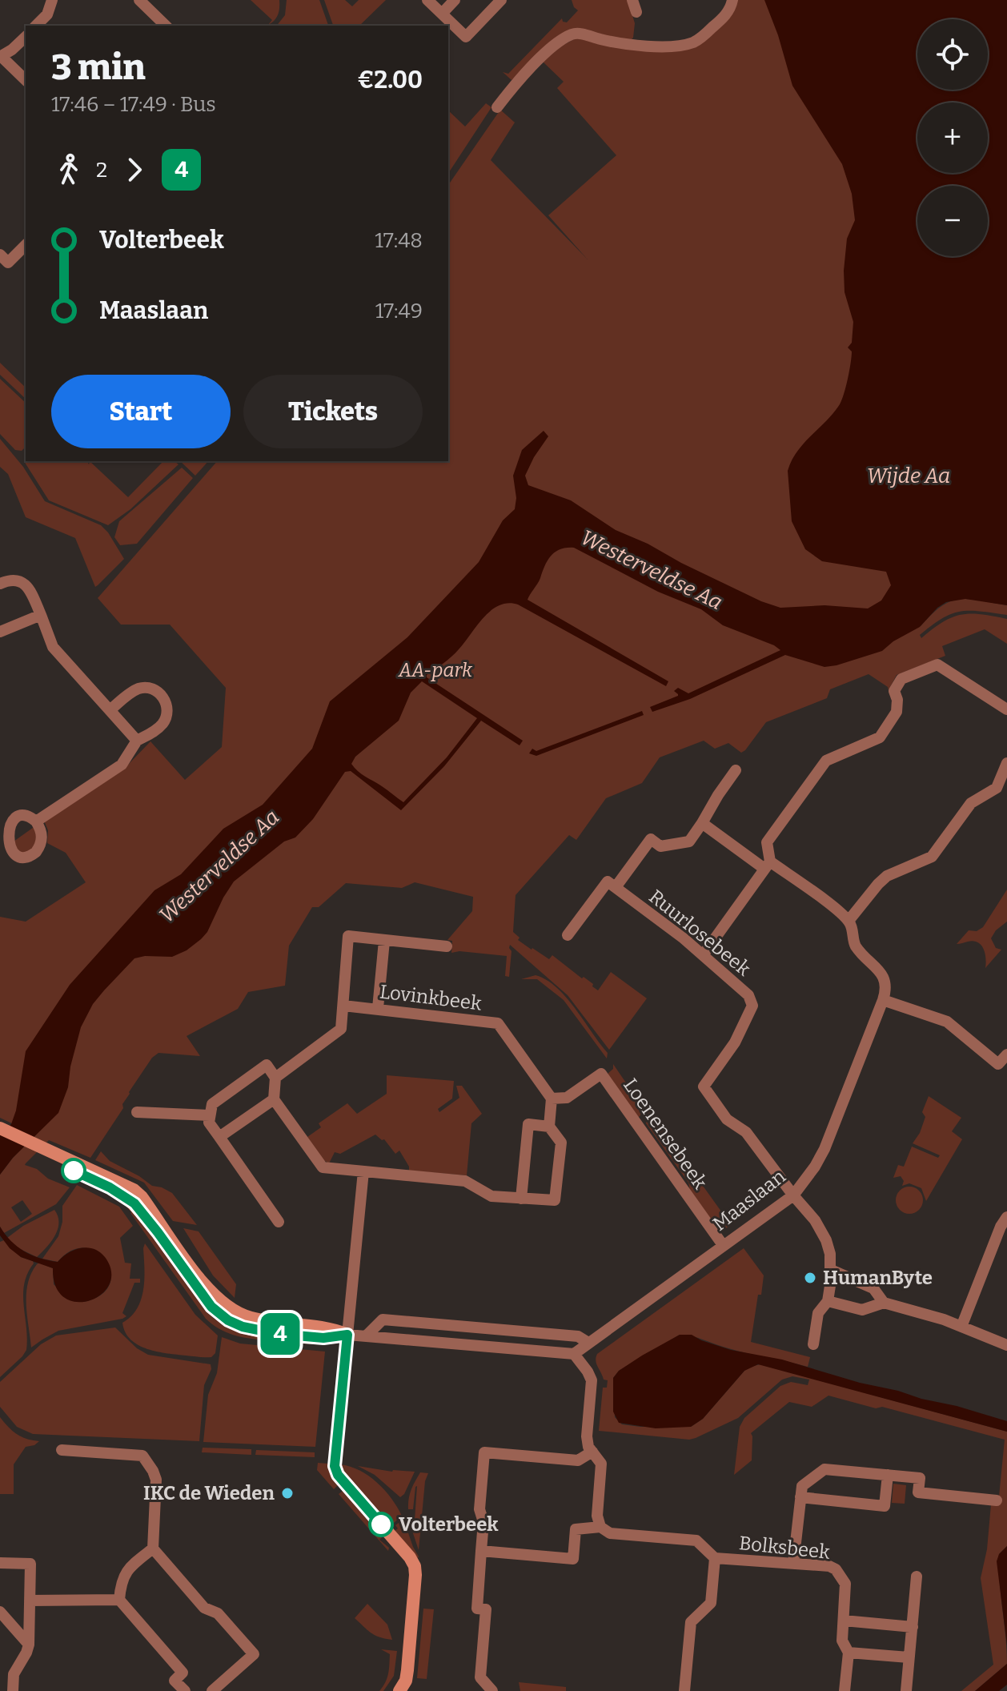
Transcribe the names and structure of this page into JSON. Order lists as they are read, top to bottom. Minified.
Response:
{"streets":{"street":["Ruurlosebeek","Lovinkbeek","Loenensebeek","Maaslaan","Bolksbeek"]},"crossings":[["Ruurlosebeek","Maaslaan"],["Lovinkbeek","Loenensebeek"],["Loenensebeek","Maaslaan"]],"water":["Wijde Aa","Westerveldse Aa"],"parks":["AA-park"],"places":["HumanByte","IKC de Wieden","Volterbeek"],"lines":["bus line 4"],"page":{"on_map":"4","map_buttons":["+","−"],"heading":["3 min","17:46 – 17:49 · Bus","€2.00"],"legs":["2","4"],"list":[{"name":"Volterbeek","value":"17:48"},{"name":"Maaslaan","value":"17:49"}],"buttons":["Start","Tickets"]}}
